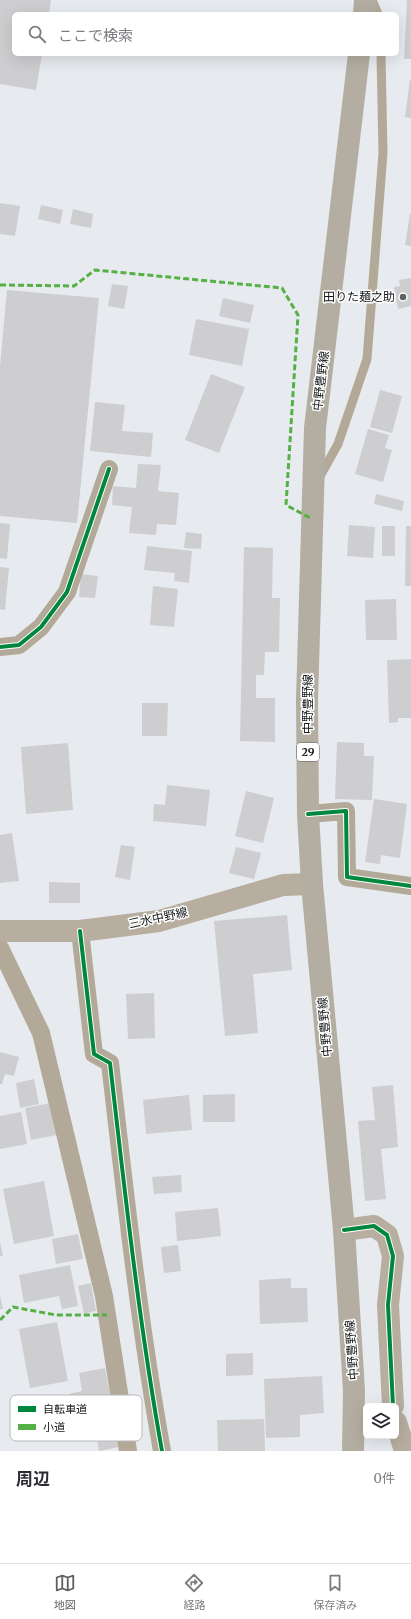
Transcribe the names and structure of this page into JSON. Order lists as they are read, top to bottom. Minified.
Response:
{"streets":{"main road":["中野豊野線","29","三水中野線"]},"crossings":[["中野豊野線","三水中野線"]],"places":["田りた麺之助"],"legend":["自転車道","小道"],"page":{"search":"ここで検索","heading":["周辺","0件"],"nav":["地図","経路","保存済み"]}}
